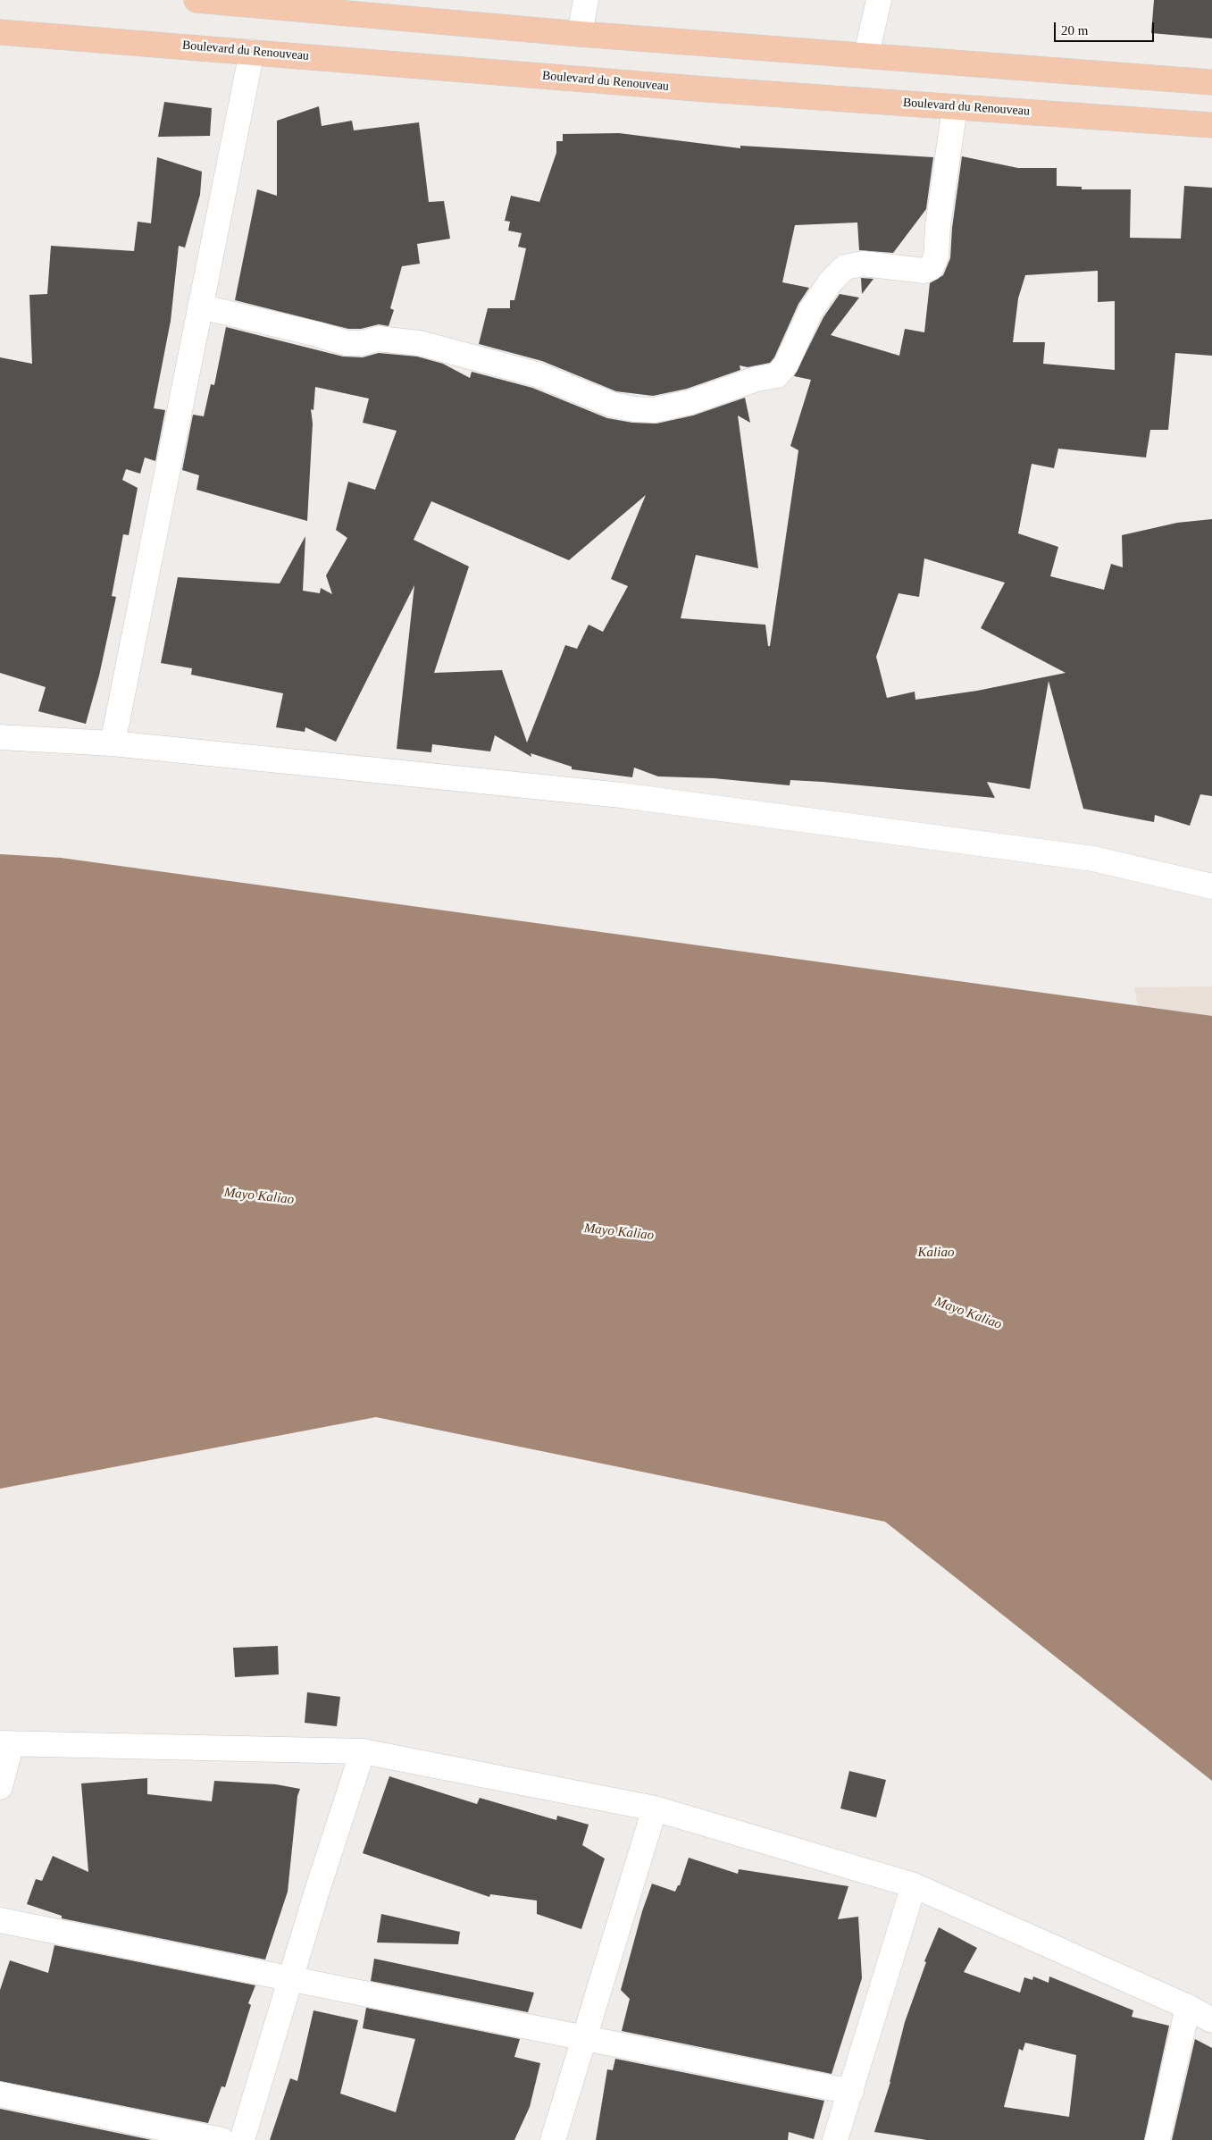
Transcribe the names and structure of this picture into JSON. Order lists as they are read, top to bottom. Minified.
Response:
{"streets":{"main road":["Boulevard du Renouveau"]},"water":["Mayo Kaliao","Kaliao"],"scale_bar":"20 m"}
